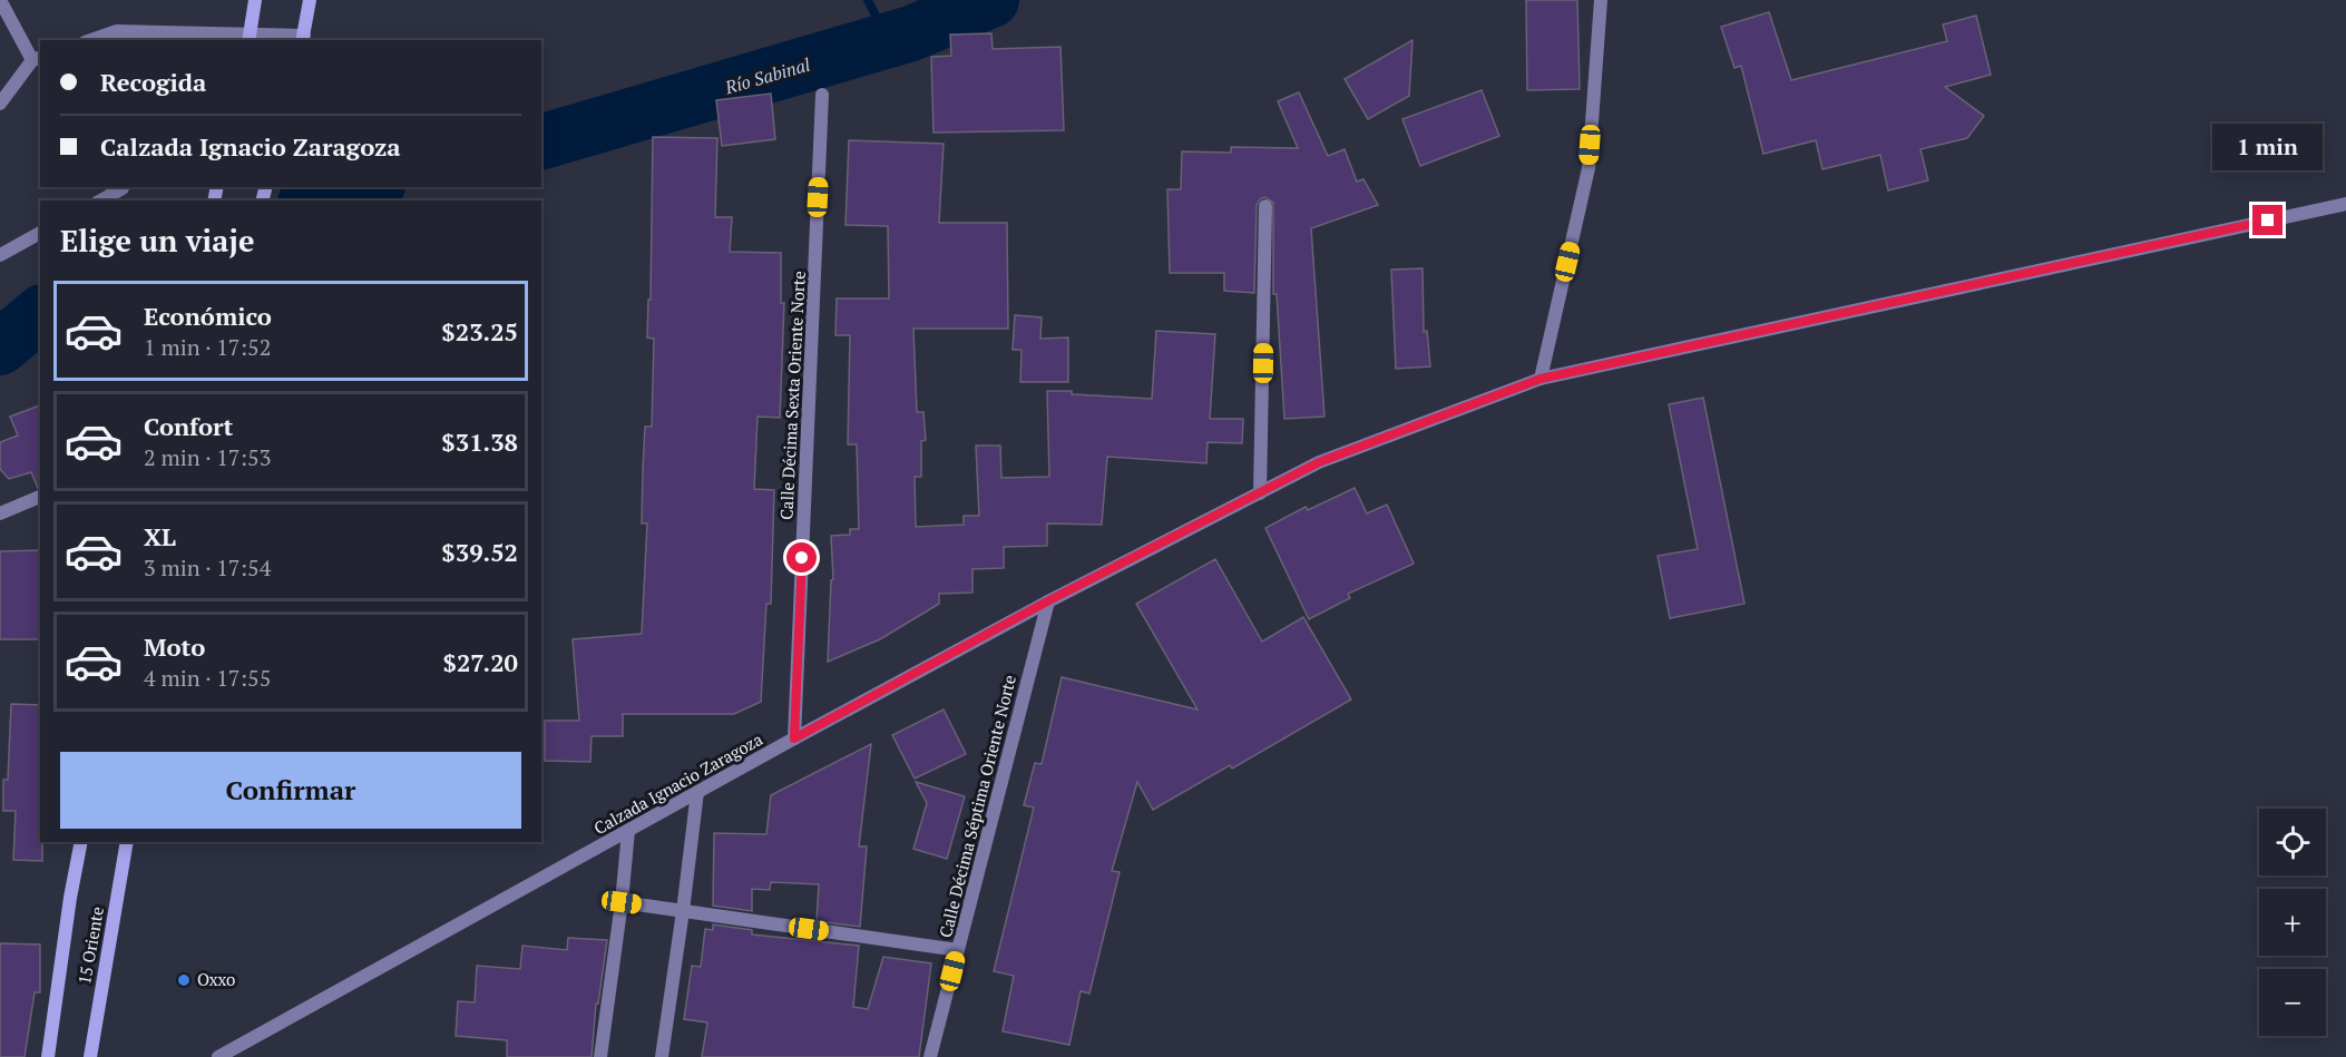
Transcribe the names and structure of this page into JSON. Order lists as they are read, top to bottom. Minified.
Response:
{"streets":{"main road":["15 Oriente"],"street":["Calle Décima Sexta Oriente Norte","Calzada Ignacio Zaragoza","Calle Décima Séptima Oriente Norte"]},"crossings":[["Calle Décima Sexta Oriente Norte","Calzada Ignacio Zaragoza"],["Calzada Ignacio Zaragoza","Calle Décima Séptima Oriente Norte"]],"water":["Río Sabinal"],"places":["Oxxo"],"page":{"banner":["Recogida","Calzada Ignacio Zaragoza"],"bubble":"1 min","heading":"Elige un viaje","list":[{"name":"Económico","note":"1 min · 17:52","value":"$23.25"},{"name":"Confort","note":"2 min · 17:53","value":"$31.38"},{"name":"XL","note":"3 min · 17:54","value":"$39.52"},{"name":"Moto","note":"4 min · 17:55","value":"$27.20"}],"buttons":"Confirmar","map_buttons":["+","−"]}}
